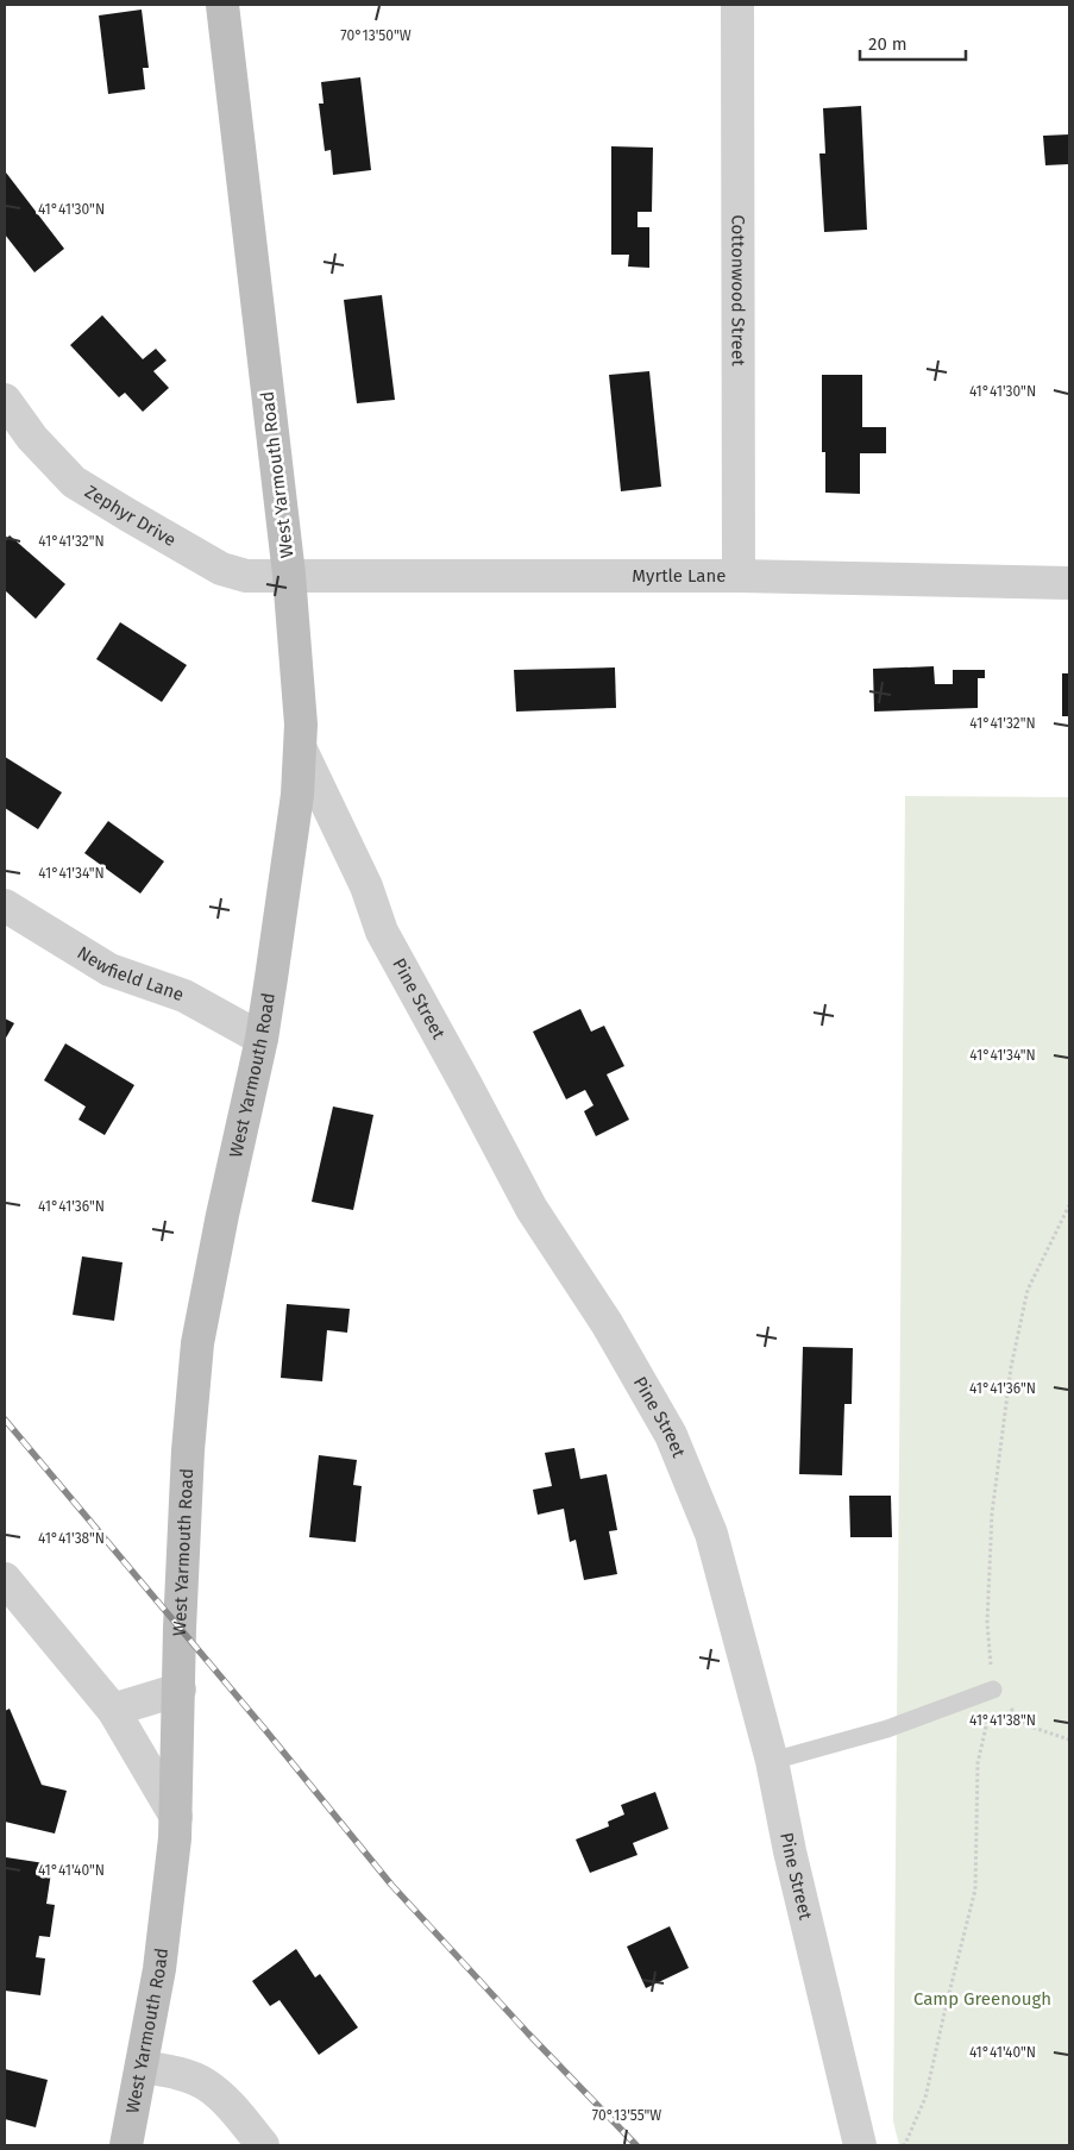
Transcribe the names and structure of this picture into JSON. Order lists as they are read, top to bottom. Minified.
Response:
{"streets":{"main road":["West Yarmouth Road"],"street":["Cottonwood Street","Zephyr Drive","Myrtle Lane","Newfield Lane","Pine Street"]},"crossings":[["Cottonwood Street","Myrtle Lane"],["West Yarmouth Road","Zephyr Drive"],["West Yarmouth Road","Myrtle Lane"],["West Yarmouth Road","Newfield Lane"],["West Yarmouth Road","Pine Street"],["Zephyr Drive","Myrtle Lane"]],"parks":["Camp Greenough"],"scale_bar":"20 m","coordinates":["70°13'50\"W","41°41'30\"N","41°41'32\"N","41°41'34\"N","41°41'36\"N","41°41'38\"N","41°41'40\"N","70°13'55\"W"]}
